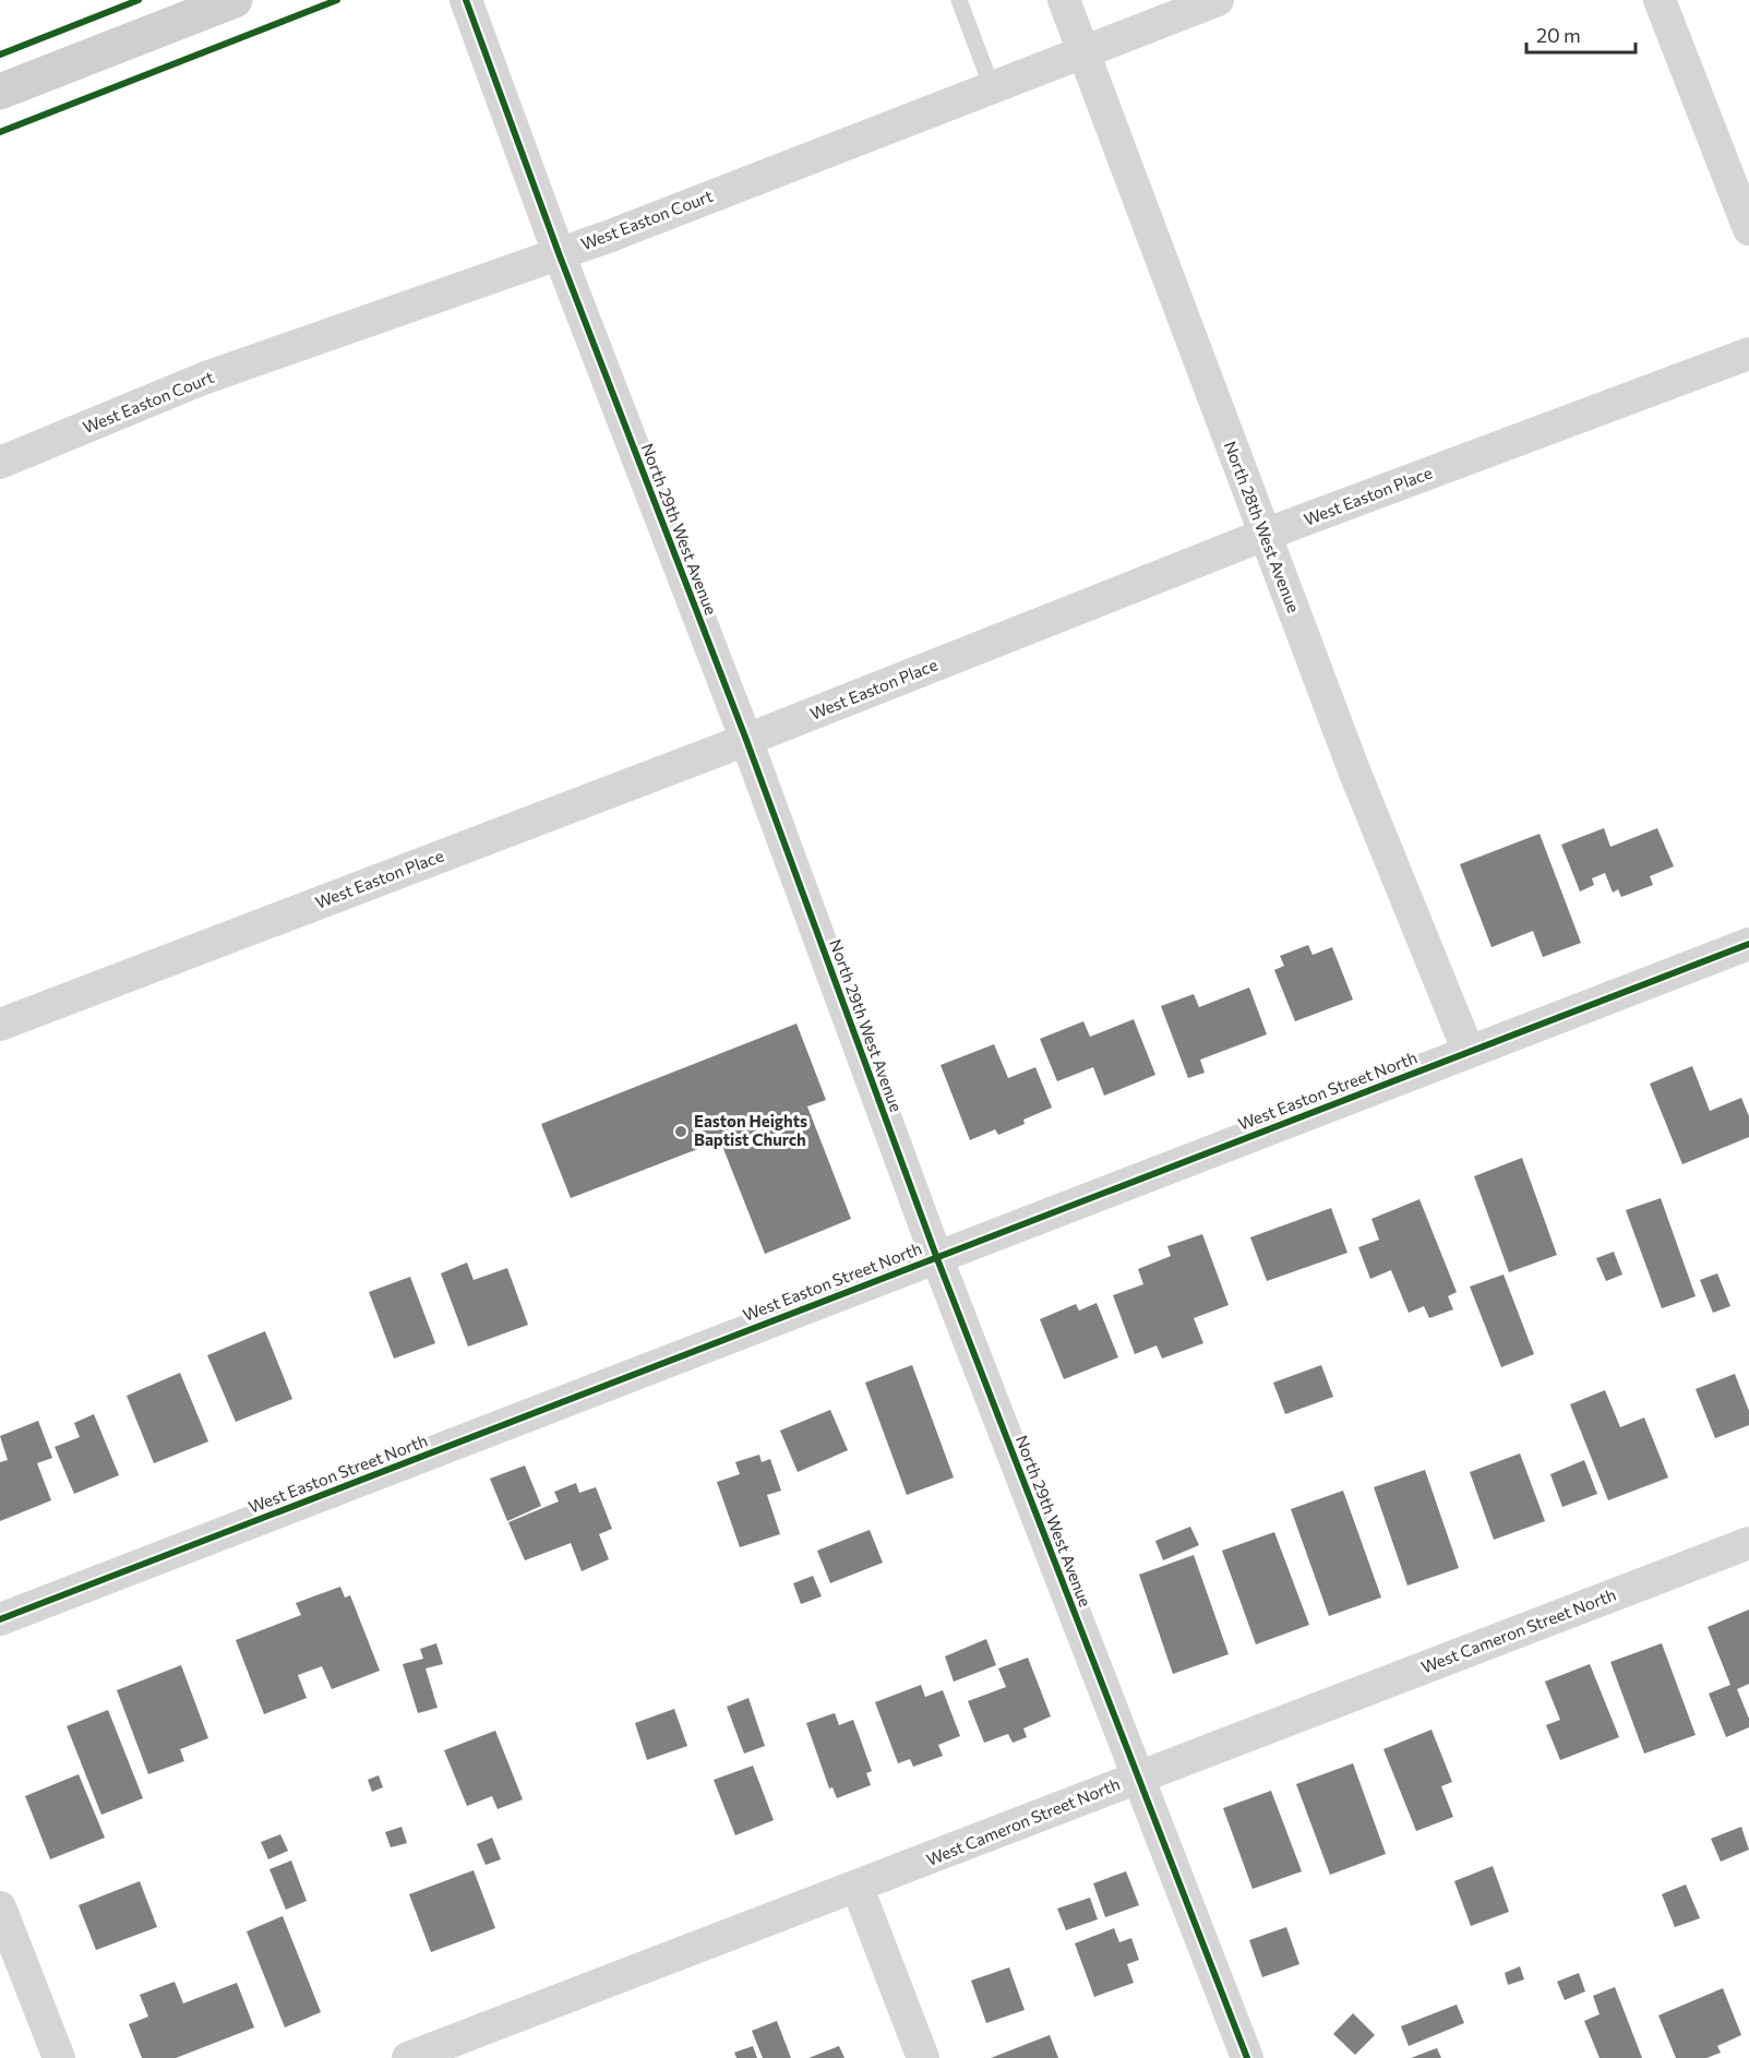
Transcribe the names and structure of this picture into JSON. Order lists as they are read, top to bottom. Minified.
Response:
{"streets":{"street":["West Easton Court","West Easton Place","North 28th West Avenue","North 29th West Avenue","West Easton Street North","West Cameron Street North"]},"crossings":[["West Easton Court","North 28th West Avenue"],["West Easton Court","North 29th West Avenue"],["West Easton Place","North 28th West Avenue"],["West Easton Place","North 29th West Avenue"],["North 28th West Avenue","West Easton Street North"],["North 29th West Avenue","West Easton Street North"],["North 29th West Avenue","West Cameron Street North"]],"places":["Easton Heights Baptist Church"],"scale_bar":"20 m"}
